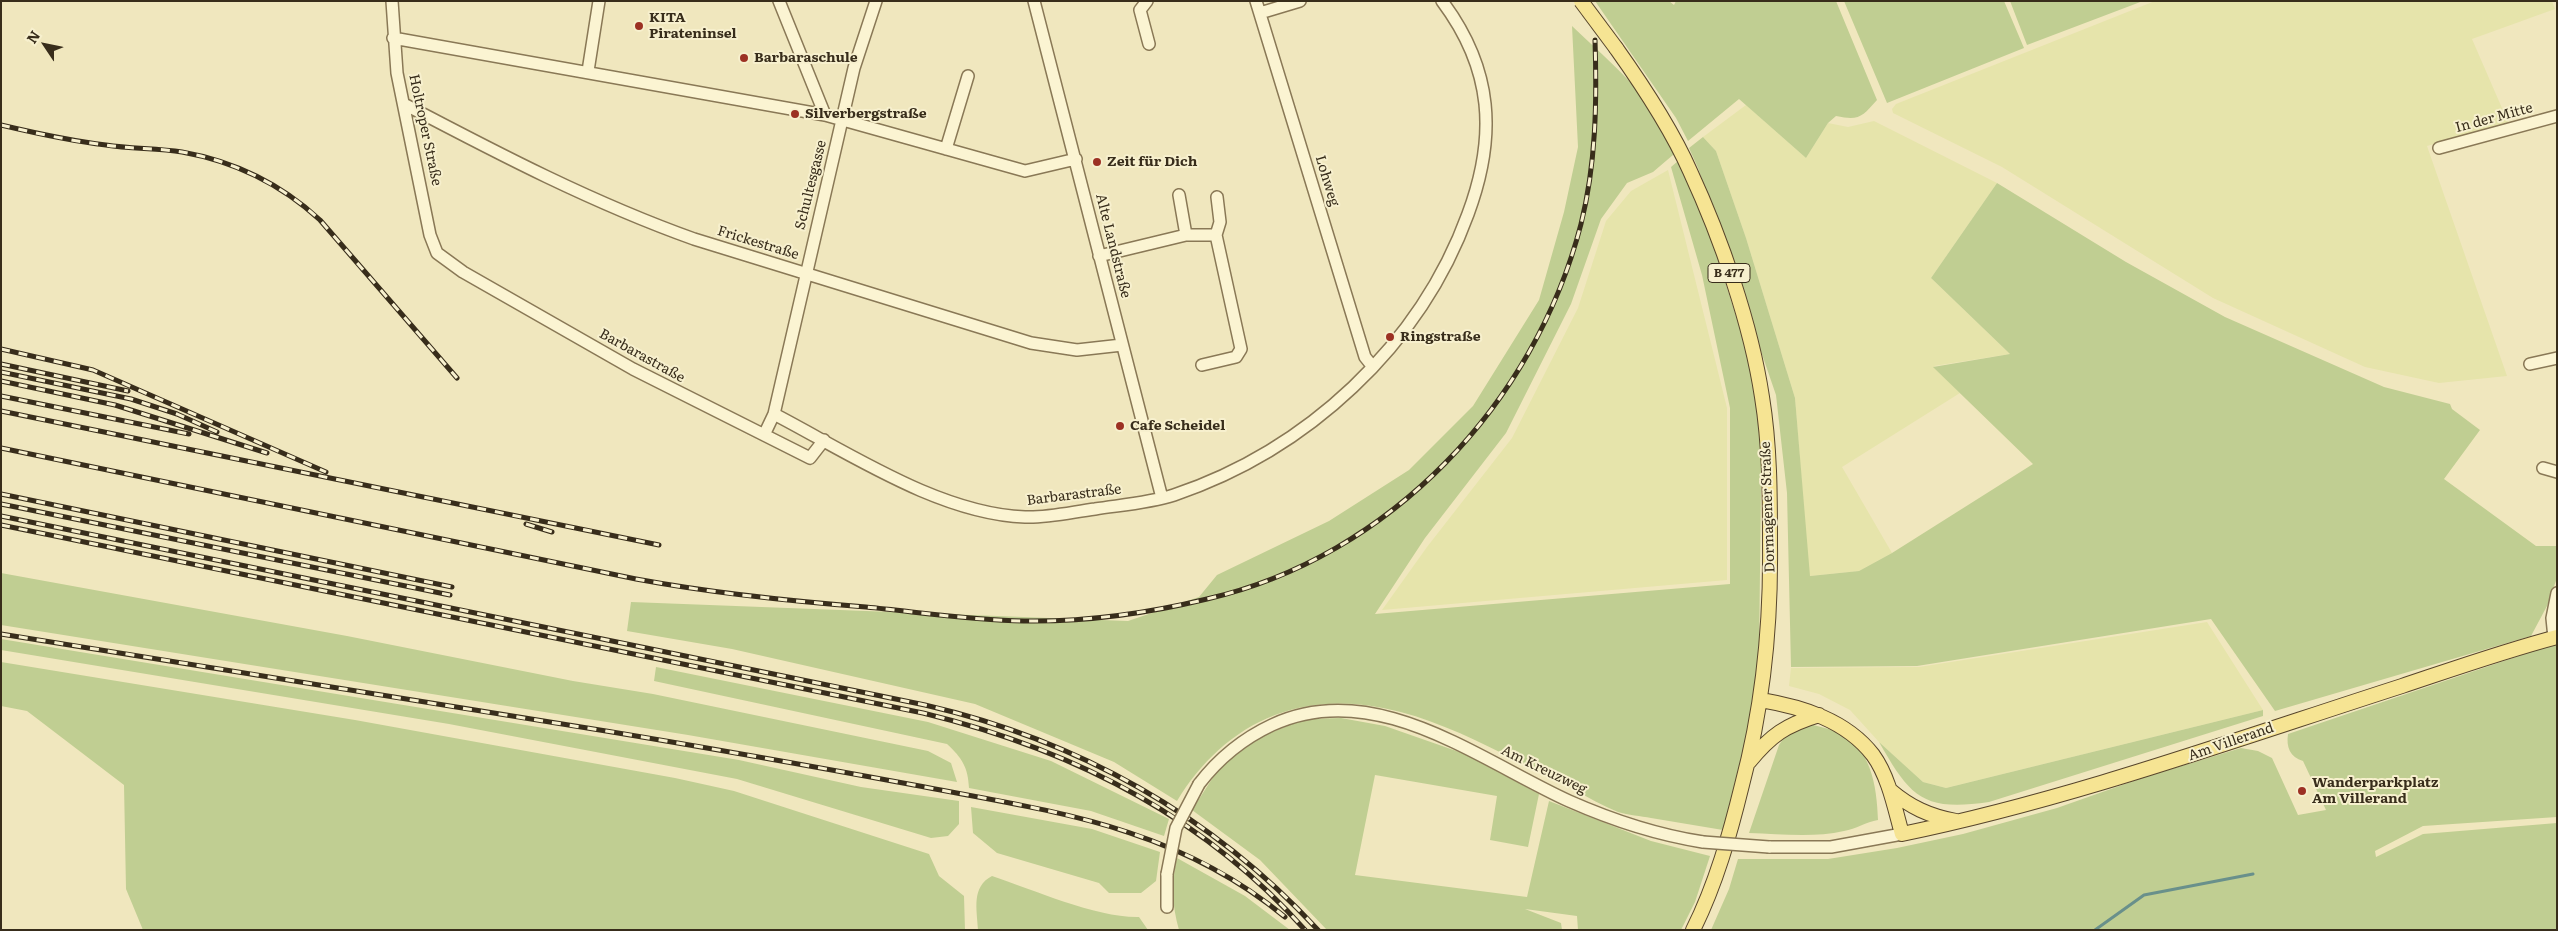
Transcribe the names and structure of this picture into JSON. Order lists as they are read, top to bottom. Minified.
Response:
{"streets":{"main road":["B 477","Dormagener Straße","Am Villerand"],"street":["In der Mitte","Holtroper Straße","Lohweg","Schultesgasse","Frickestraße","Alte Landstraße","Barbarastraße","Am Kreuzweg"]},"crossings":[["Holtroper Straße","Frickestraße"],["Holtroper Straße","Barbarastraße"],["Schultesgasse","Frickestraße"],["Schultesgasse","Barbarastraße"],["Frickestraße","Alte Landstraße"],["Alte Landstraße","Barbarastraße"],["B 477","Dormagener Straße"],["Am Villerand","Am Kreuzweg"]],"places":["KITA Pirateninsel","Barbaraschule","Silverbergstraße","Zeit für Dich","Ringstraße","Cafe Scheidel","Wanderparkplatz Am Villerand"],"north":"top left"}
